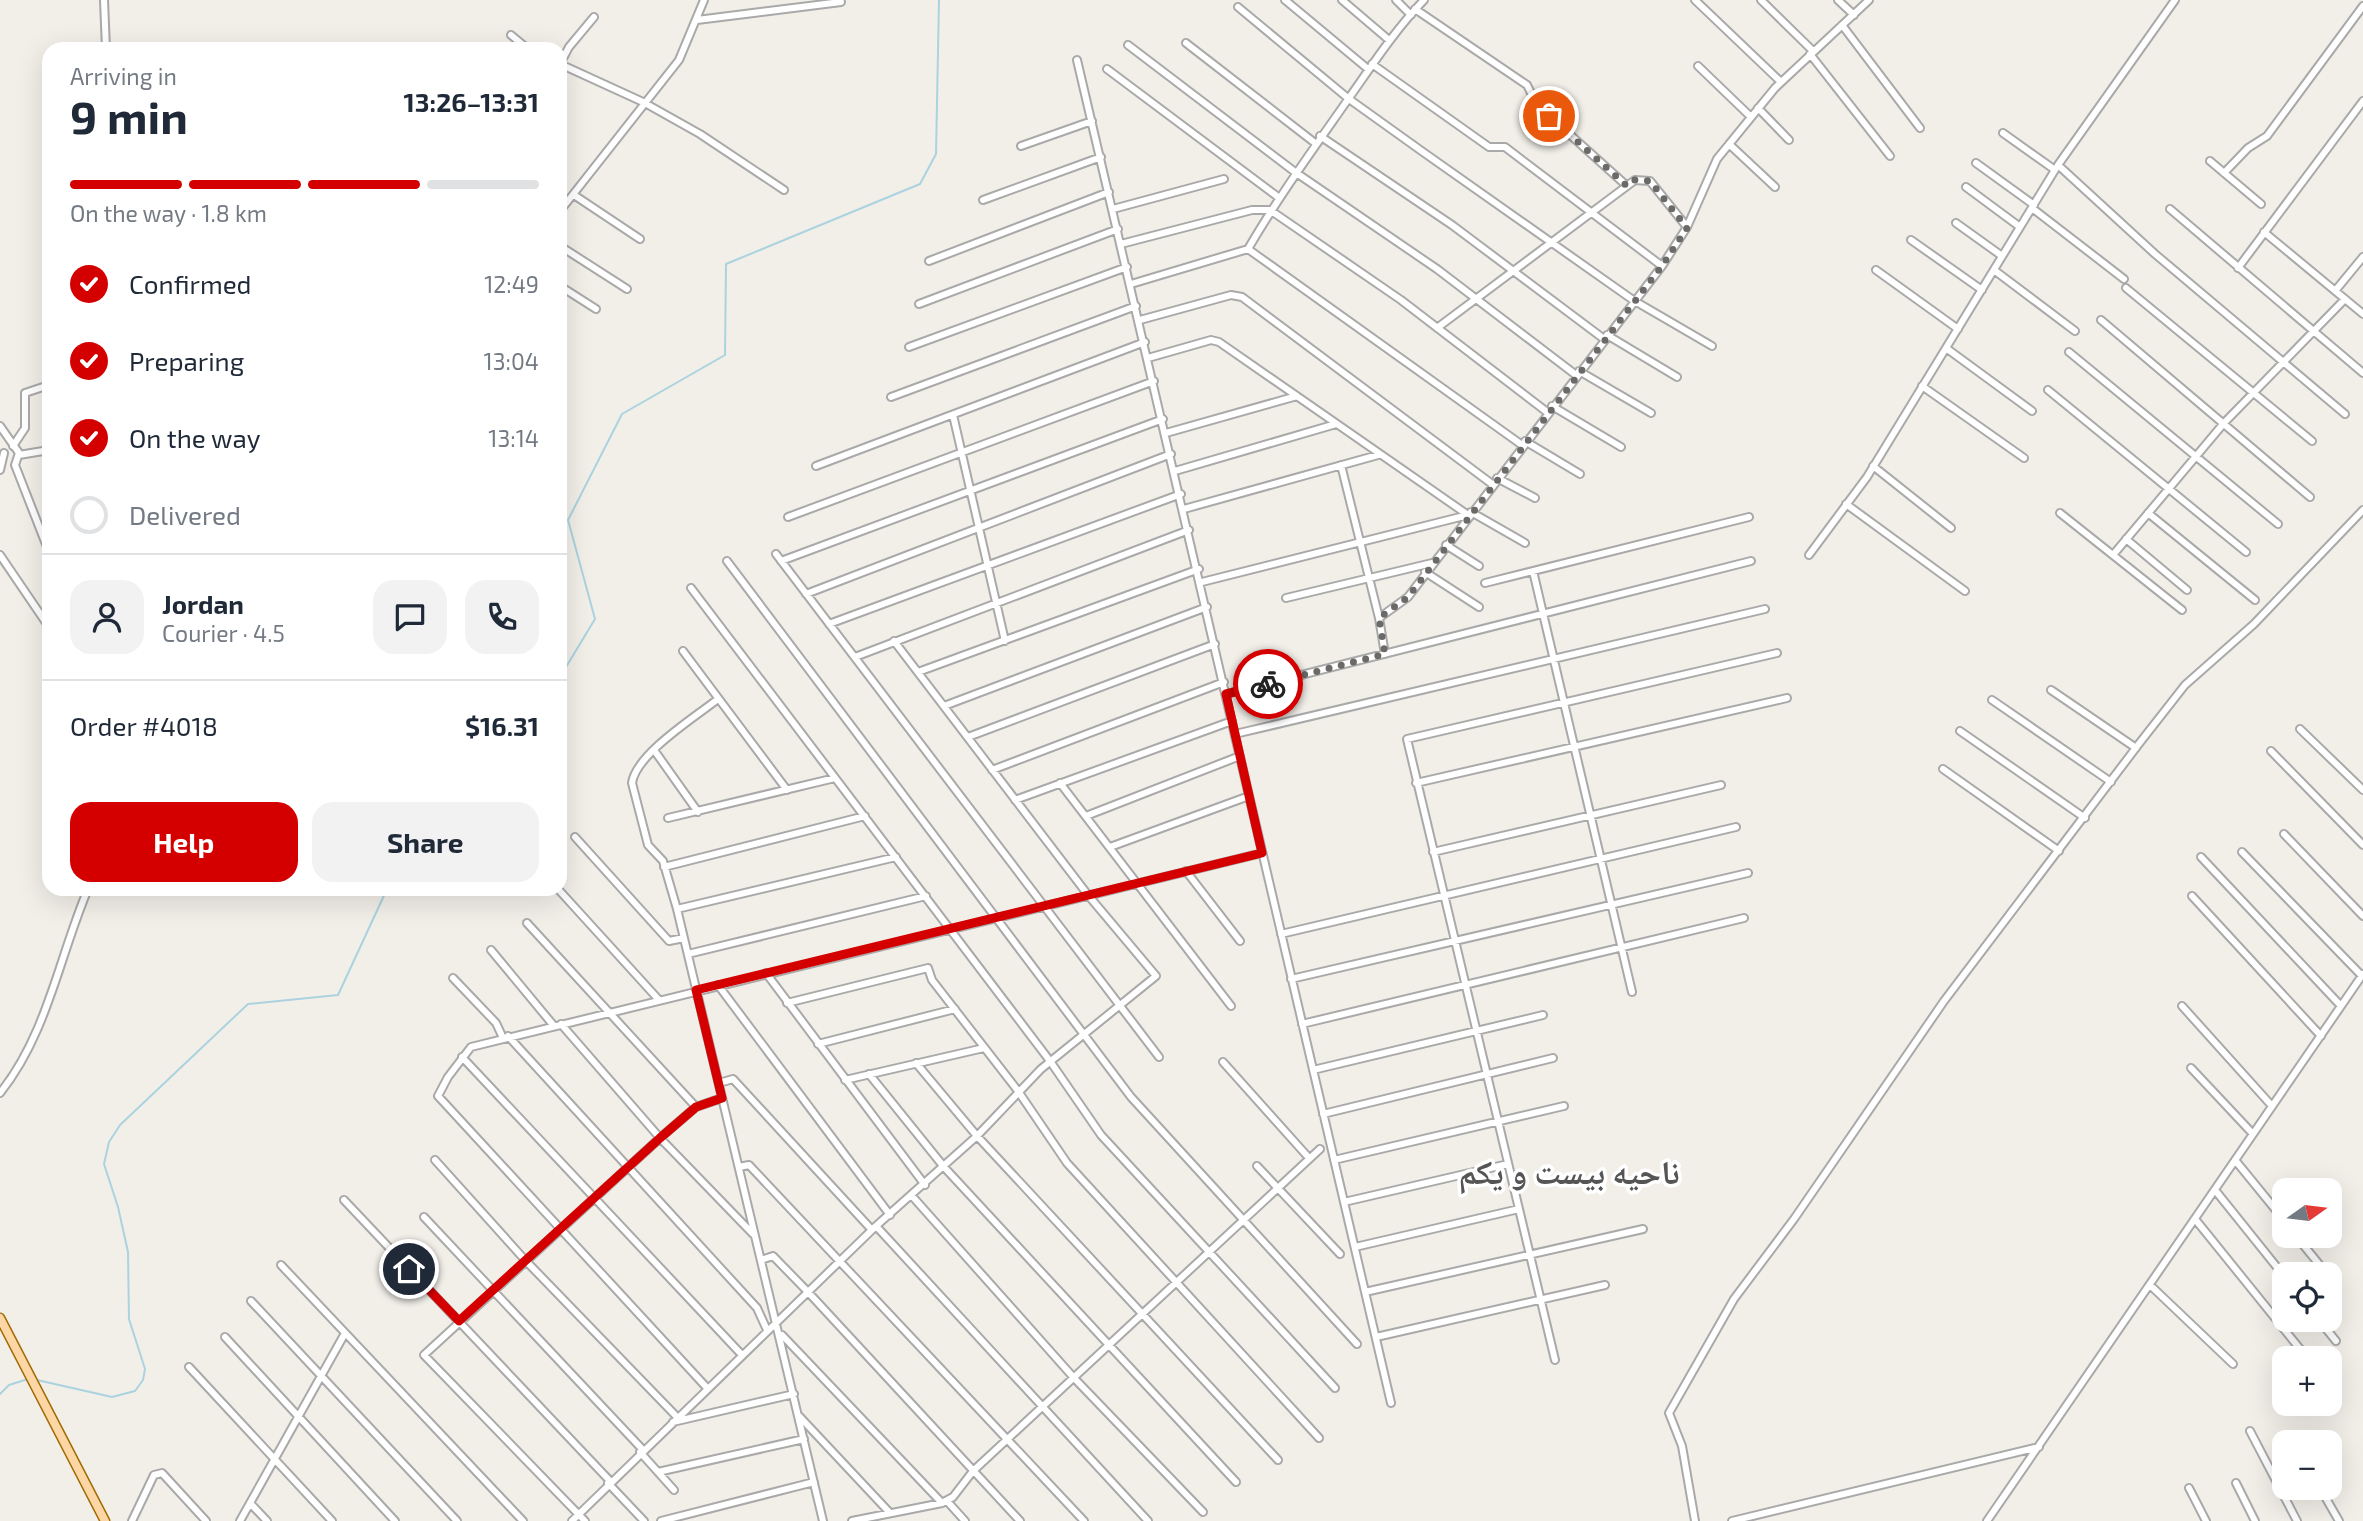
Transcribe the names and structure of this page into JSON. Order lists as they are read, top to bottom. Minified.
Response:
{"districts":["ناحیه بیست و یکم"],"north":"right","page":{"heading":["9 min","Arriving in","13:26–13:31"],"panel":["Jordan","Courier · 4.5","Order #4018","$16.31"],"bar":"On the way · 1.8 km","list":[["Confirmed","12:49"],["Preparing","13:04"],["On the way","13:14"],"Delivered"],"buttons":["Help","Share"],"map_buttons":["+","−"]}}
